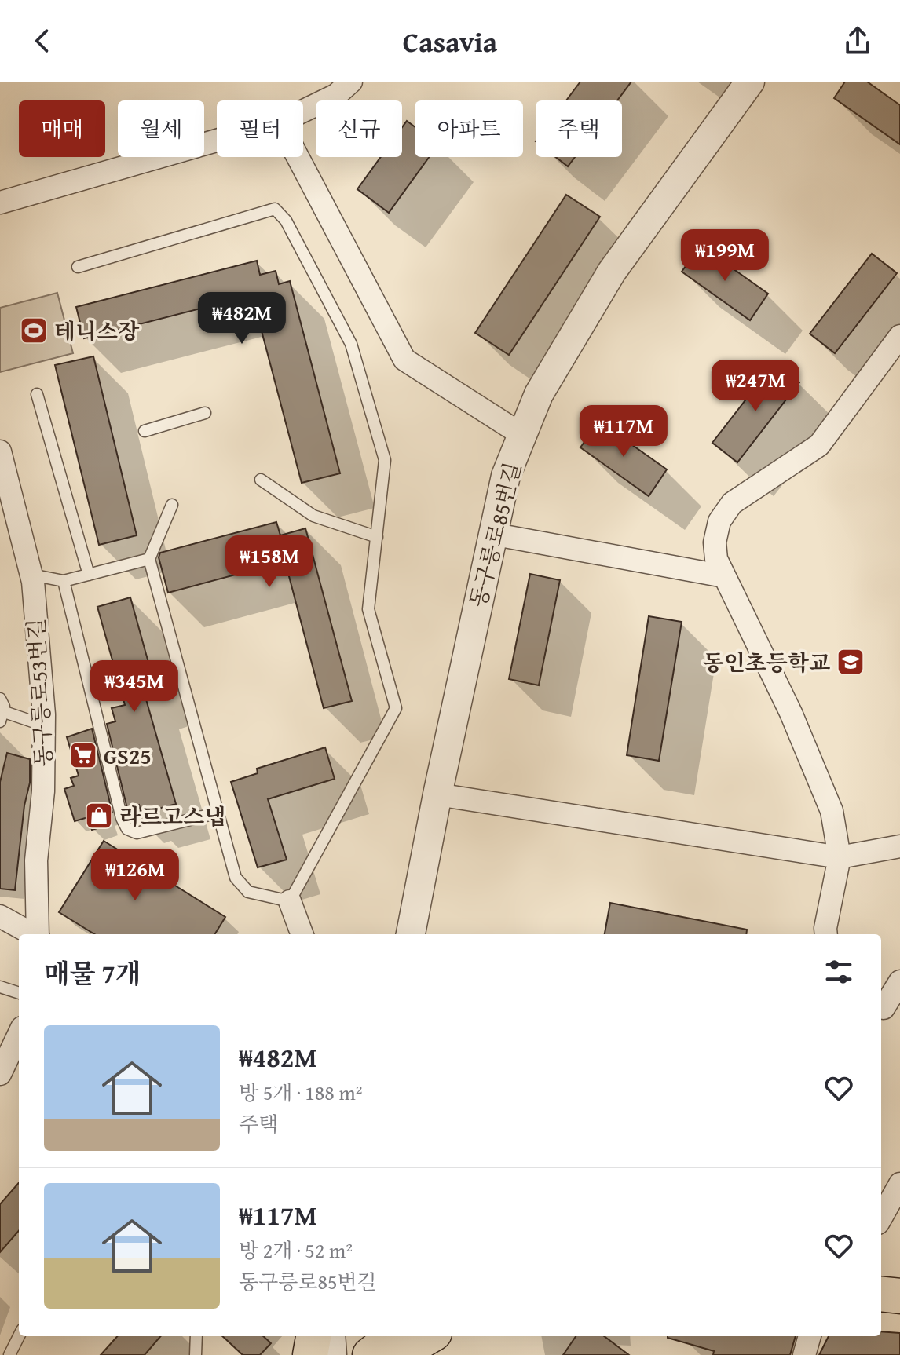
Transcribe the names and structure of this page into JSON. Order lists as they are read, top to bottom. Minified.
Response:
{"streets":{"street":["동구릉로85번길","동구릉로53번길"]},"places":{"sports":["테니스장"],"school or university":["동인초등학교"],"supermarket":["GS25"],"shop":["라르고스냅"]},"page":{"header":"Casavia","chip":["매매","월세","필터","신규","아파트","주택"],"price":["₩199M","₩482M","₩247M","₩117M","₩158M","₩345M","₩126M"],"heading":"매물 7개","list":[{"name":"₩482M","note":"방 5개 · 188 m² · 주택"},{"name":"₩117M","note":"방 2개 · 52 m² · 동구릉로85번길"}]}}
